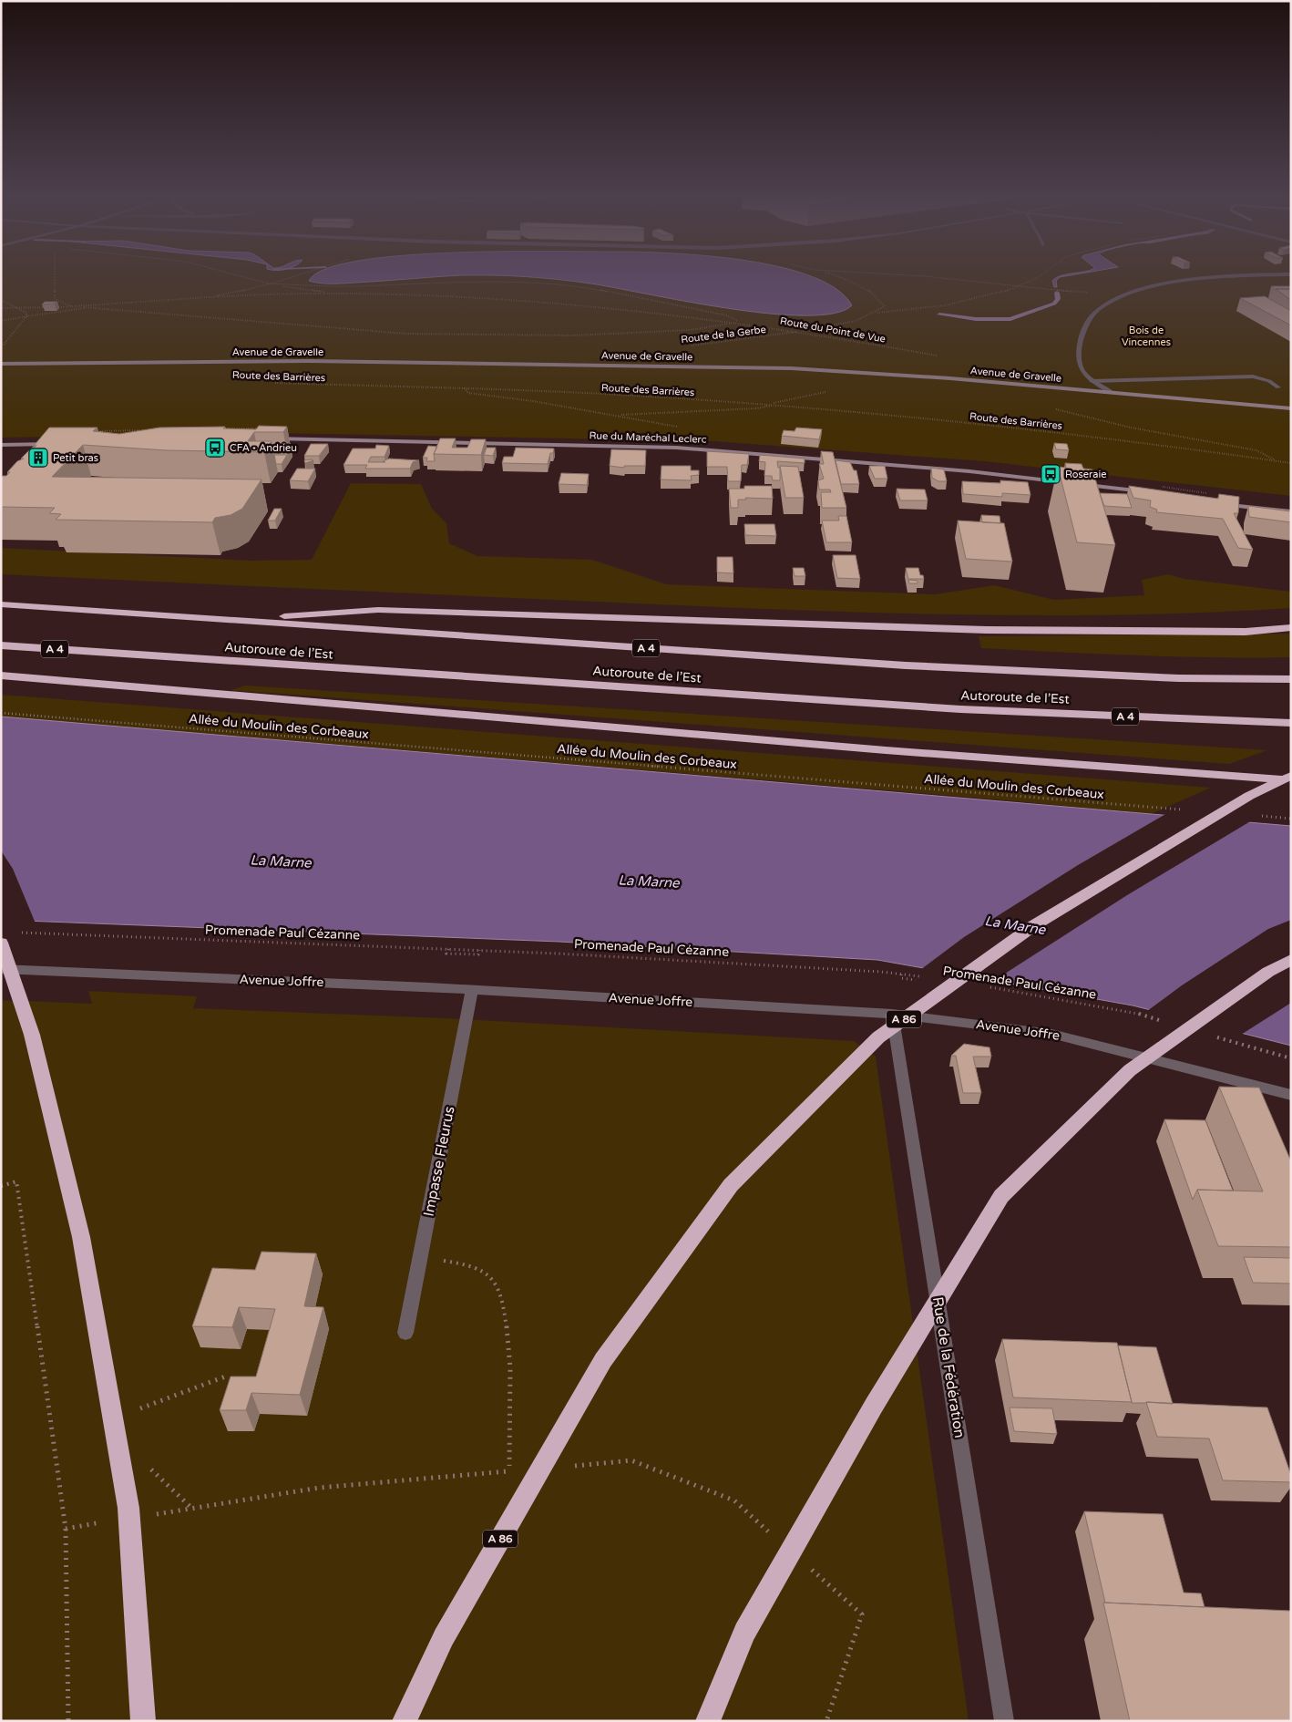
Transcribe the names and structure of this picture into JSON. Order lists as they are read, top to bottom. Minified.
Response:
{"streets":{"highway":["A 4","Autoroute de l’Est","A 86"],"street":["Avenue de Gravelle","Rue du Maréchal Leclerc","Avenue Joffre","Impasse Fleurus","Rue de la Fédération"],"path":["Route du Point de Vue","Route de la Gerbe","Route des Barrières","Allée du Moulin des Corbeaux","Promenade Paul Cézanne"]},"crossings":[["Route du Point de Vue","Route de la Gerbe"],["Avenue Joffre","Impasse Fleurus"],["Avenue Joffre","Rue de la Fédération"]],"water":["La Marne"],"parks":["Bois de Vincennes"],"places":{"bus stop":["CFA - Andrieu","Roseraie"],"building":["Petit bras"]}}
